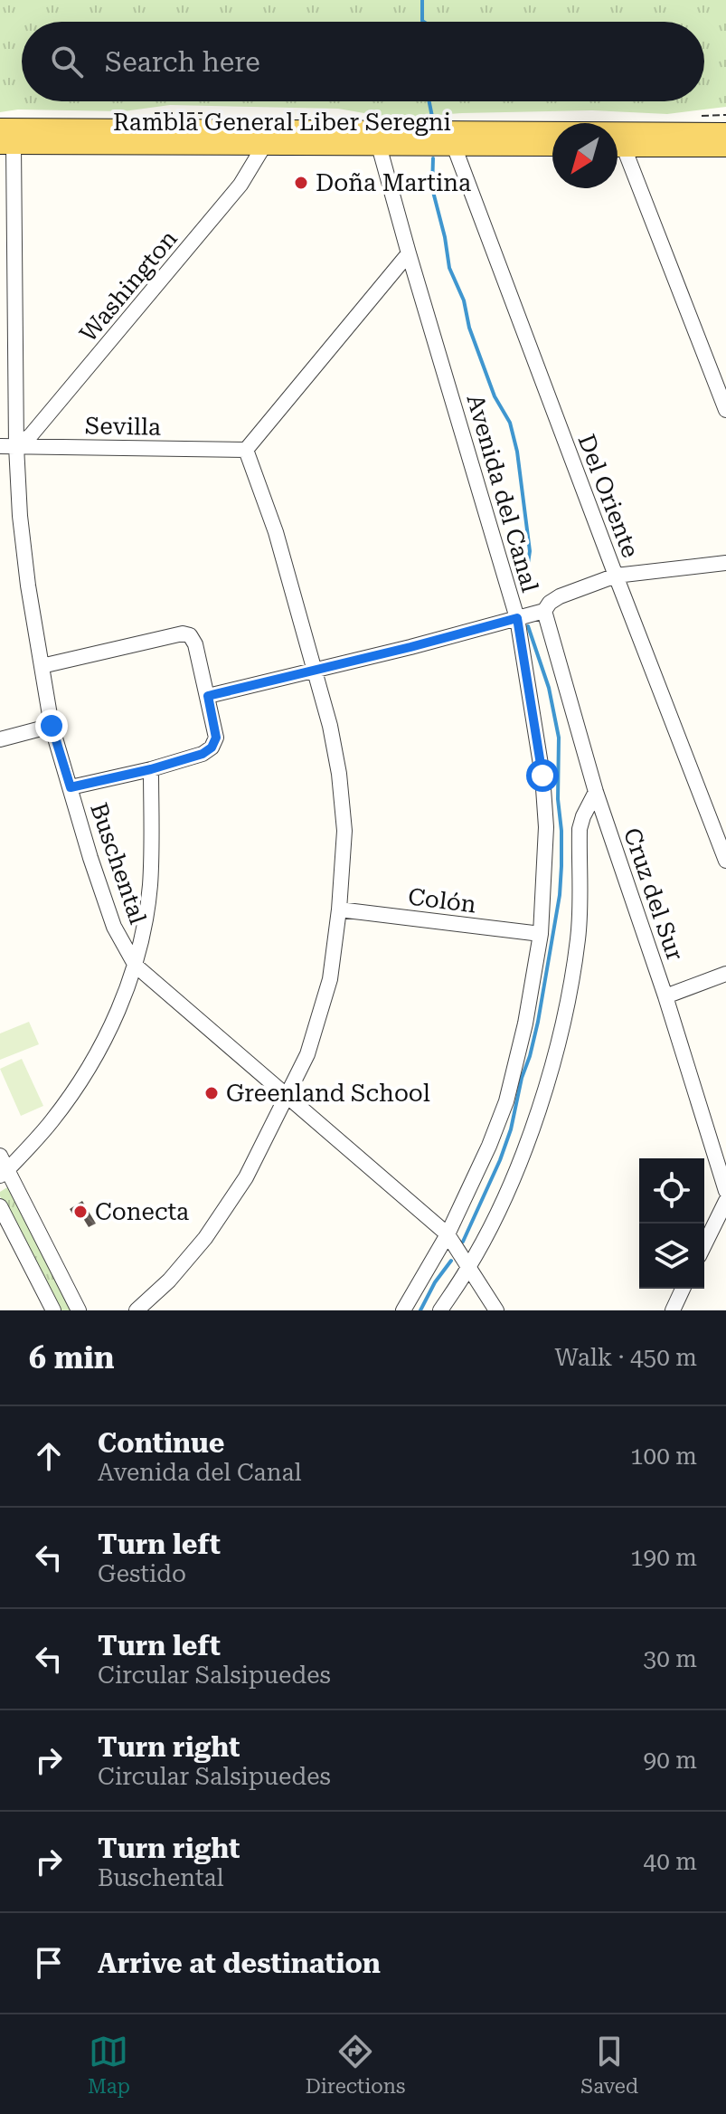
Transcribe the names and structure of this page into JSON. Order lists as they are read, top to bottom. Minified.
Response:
{"streets":{"main road":["Rambla General Liber Seregni"],"street":["Washington","Sevilla","Avenida del Canal","Del Oriente","Buschental","Cruz del Sur","Colón"]},"crossings":[["Rambla General Liber Seregni","Washington"],["Rambla General Liber Seregni","Avenida del Canal"],["Rambla General Liber Seregni","Del Oriente"],["Rambla General Liber Seregni","Buschental"],["Washington","Sevilla"],["Washington","Buschental"],["Sevilla","Buschental"],["Avenida del Canal","Buschental"],["Avenida del Canal","Colón"]],"places":["Doña Martina","Greenland School","Conecta"],"north":"bottom left","page":{"search":"Search here","heading":["6 min","Walk · 450 m"],"list":[["Continue","Avenida del Canal","100 m"],["Turn left","Gestido","190 m"],["Turn left","Circular Salsipuedes","30 m"],["Turn right","Circular Salsipuedes","90 m"],["Turn right","Buschental","40 m"],"Arrive at destination"],"nav":["Map","Directions","Saved"]}}
